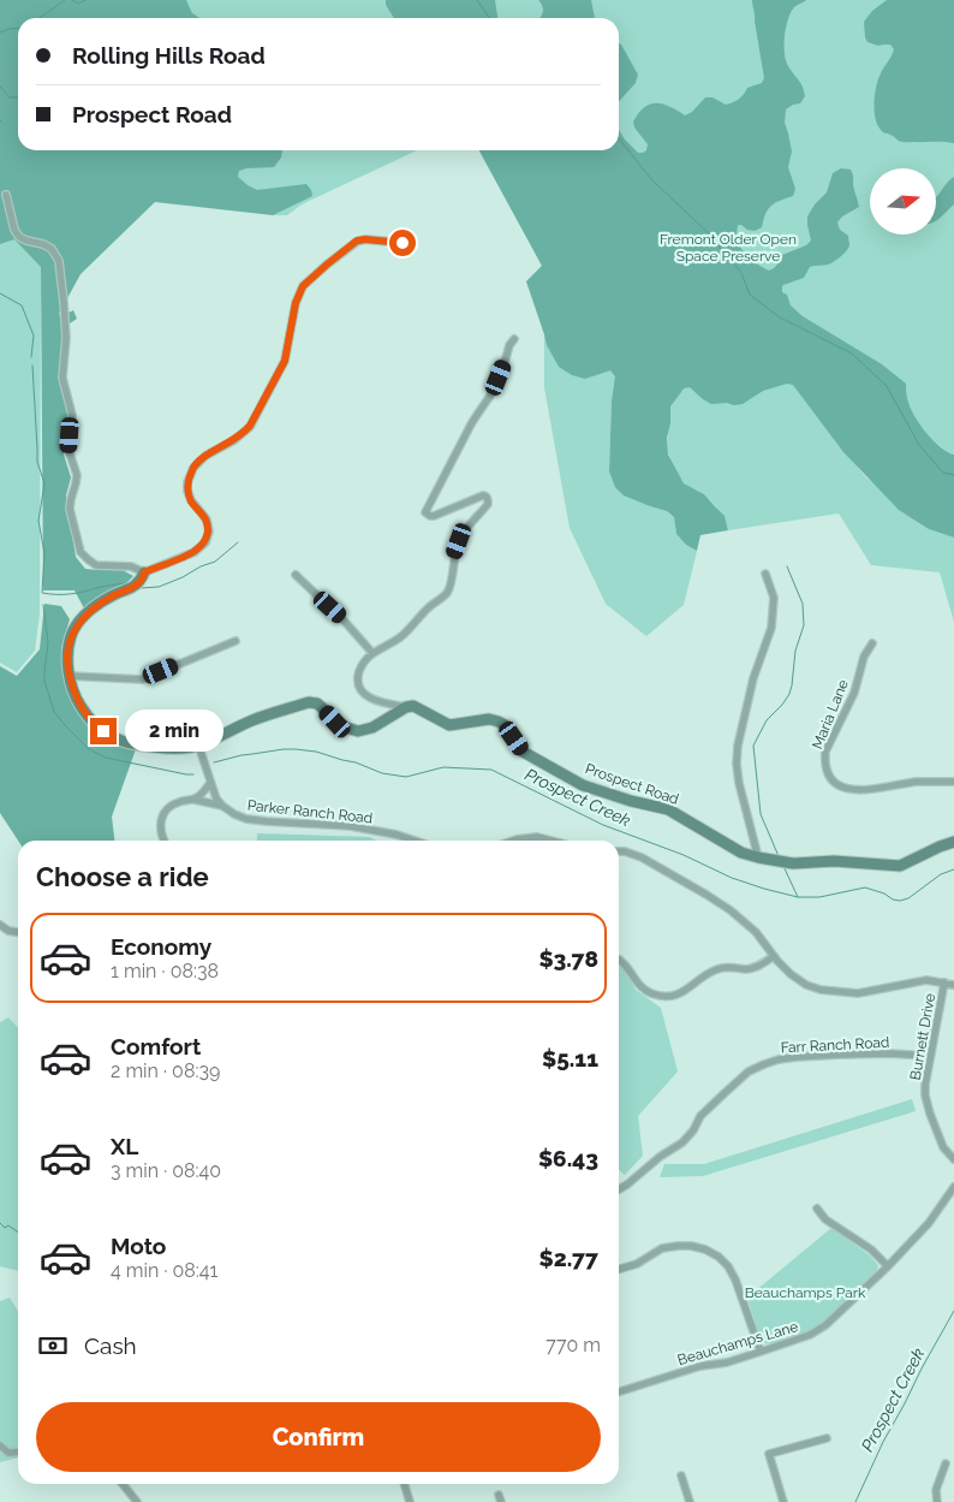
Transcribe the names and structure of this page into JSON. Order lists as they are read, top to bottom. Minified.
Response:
{"streets":{"street":["Maria Lane","Prospect Road","Parker Ranch Road","Burnett Drive","Farr Ranch Road","Beauchamps Lane"]},"crossings":[["Burnett Drive","Farr Ranch Road"]],"water":["Prospect Creek"],"parks":["Fremont Older Open Space Preserve","Beauchamps Park"],"north":"right","page":{"banner":["Rolling Hills Road","Prospect Road"],"bubble":"2 min","heading":"Choose a ride","list":[{"name":"Economy","note":"1 min · 08:38","value":"$3.78"},{"name":"Comfort","note":"2 min · 08:39","value":"$5.11"},{"name":"XL","note":"3 min · 08:40","value":"$6.43"},{"name":"Moto","note":"4 min · 08:41","value":"$2.77"}],"pay":["Cash","770 m"],"buttons":"Confirm"}}
